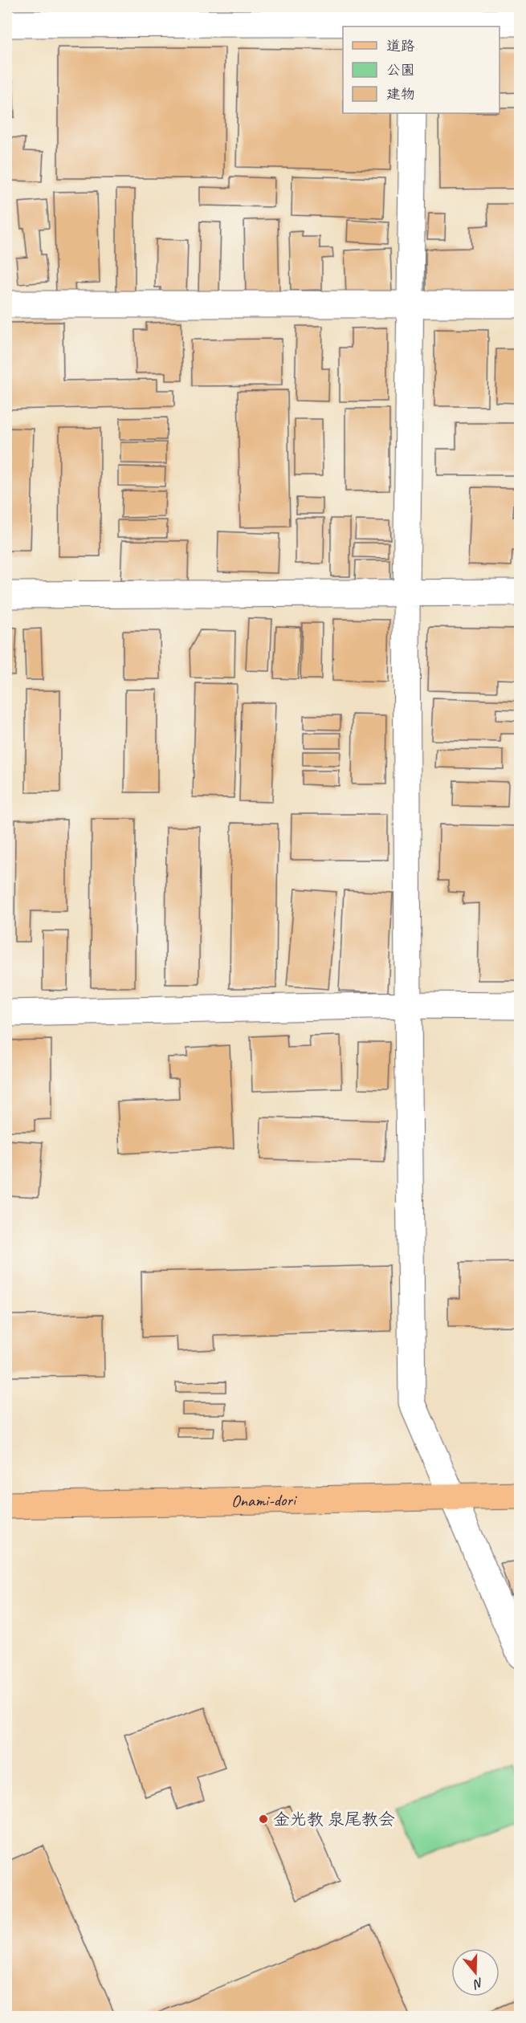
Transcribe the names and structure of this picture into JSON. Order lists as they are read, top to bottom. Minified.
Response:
{"streets":{"main road":["Onami-dori"]},"places":["金光教 泉尾教会"],"legend":["道路","公園","建物"],"north":"bottom"}
